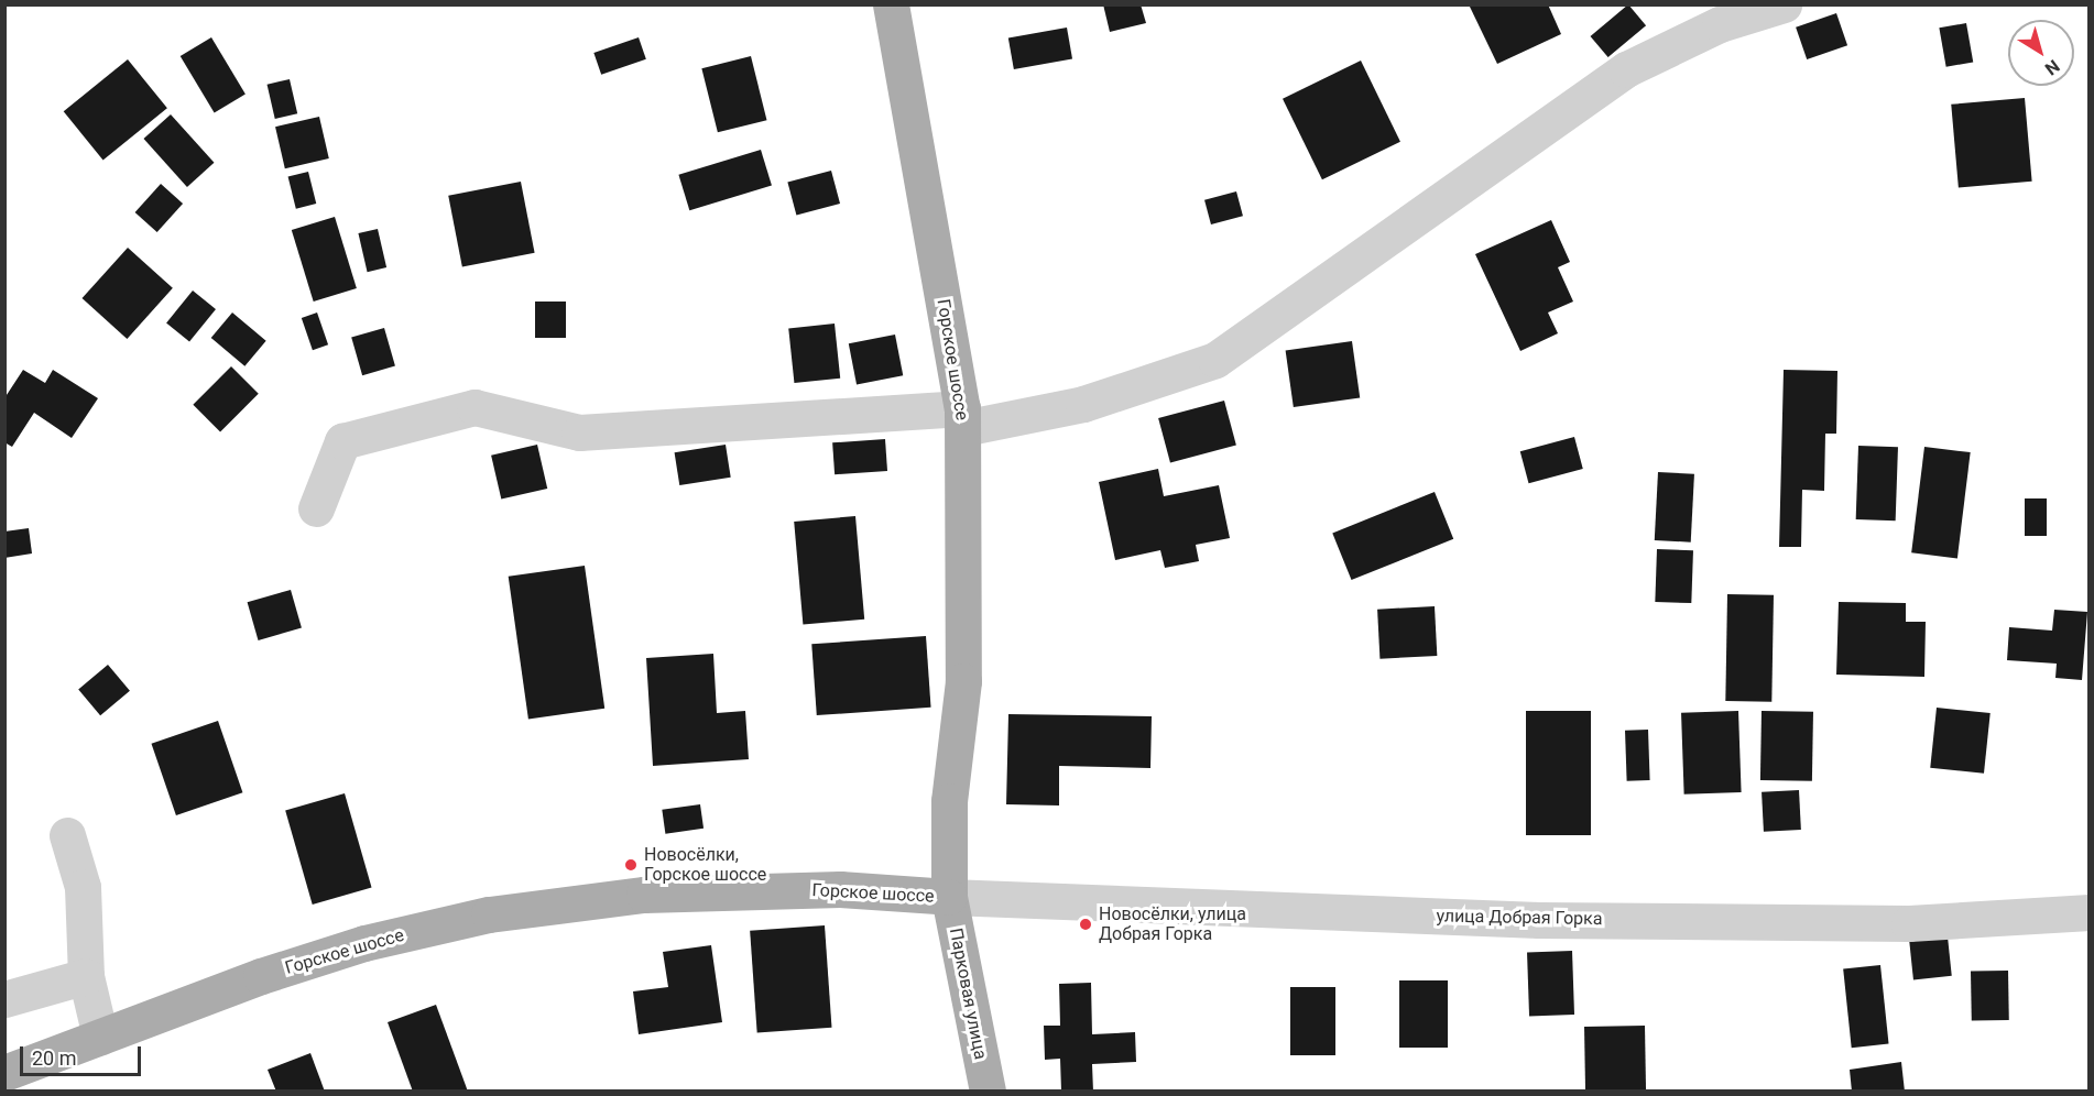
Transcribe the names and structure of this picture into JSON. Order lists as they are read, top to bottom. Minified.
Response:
{"streets":{"main road":["Горское шоссе","Парковая улица"],"street":["улица Добрая Горка"]},"crossings":[["Горское шоссе","улица Добрая Горка"],["Горское шоссе","Парковая улица"],["улица Добрая Горка","Парковая улица"]],"places":["Новосёлки, Горское шоссе","Новосёлки, улица Добрая Горка"],"scale_bar":"20 m","north":"bottom right"}
